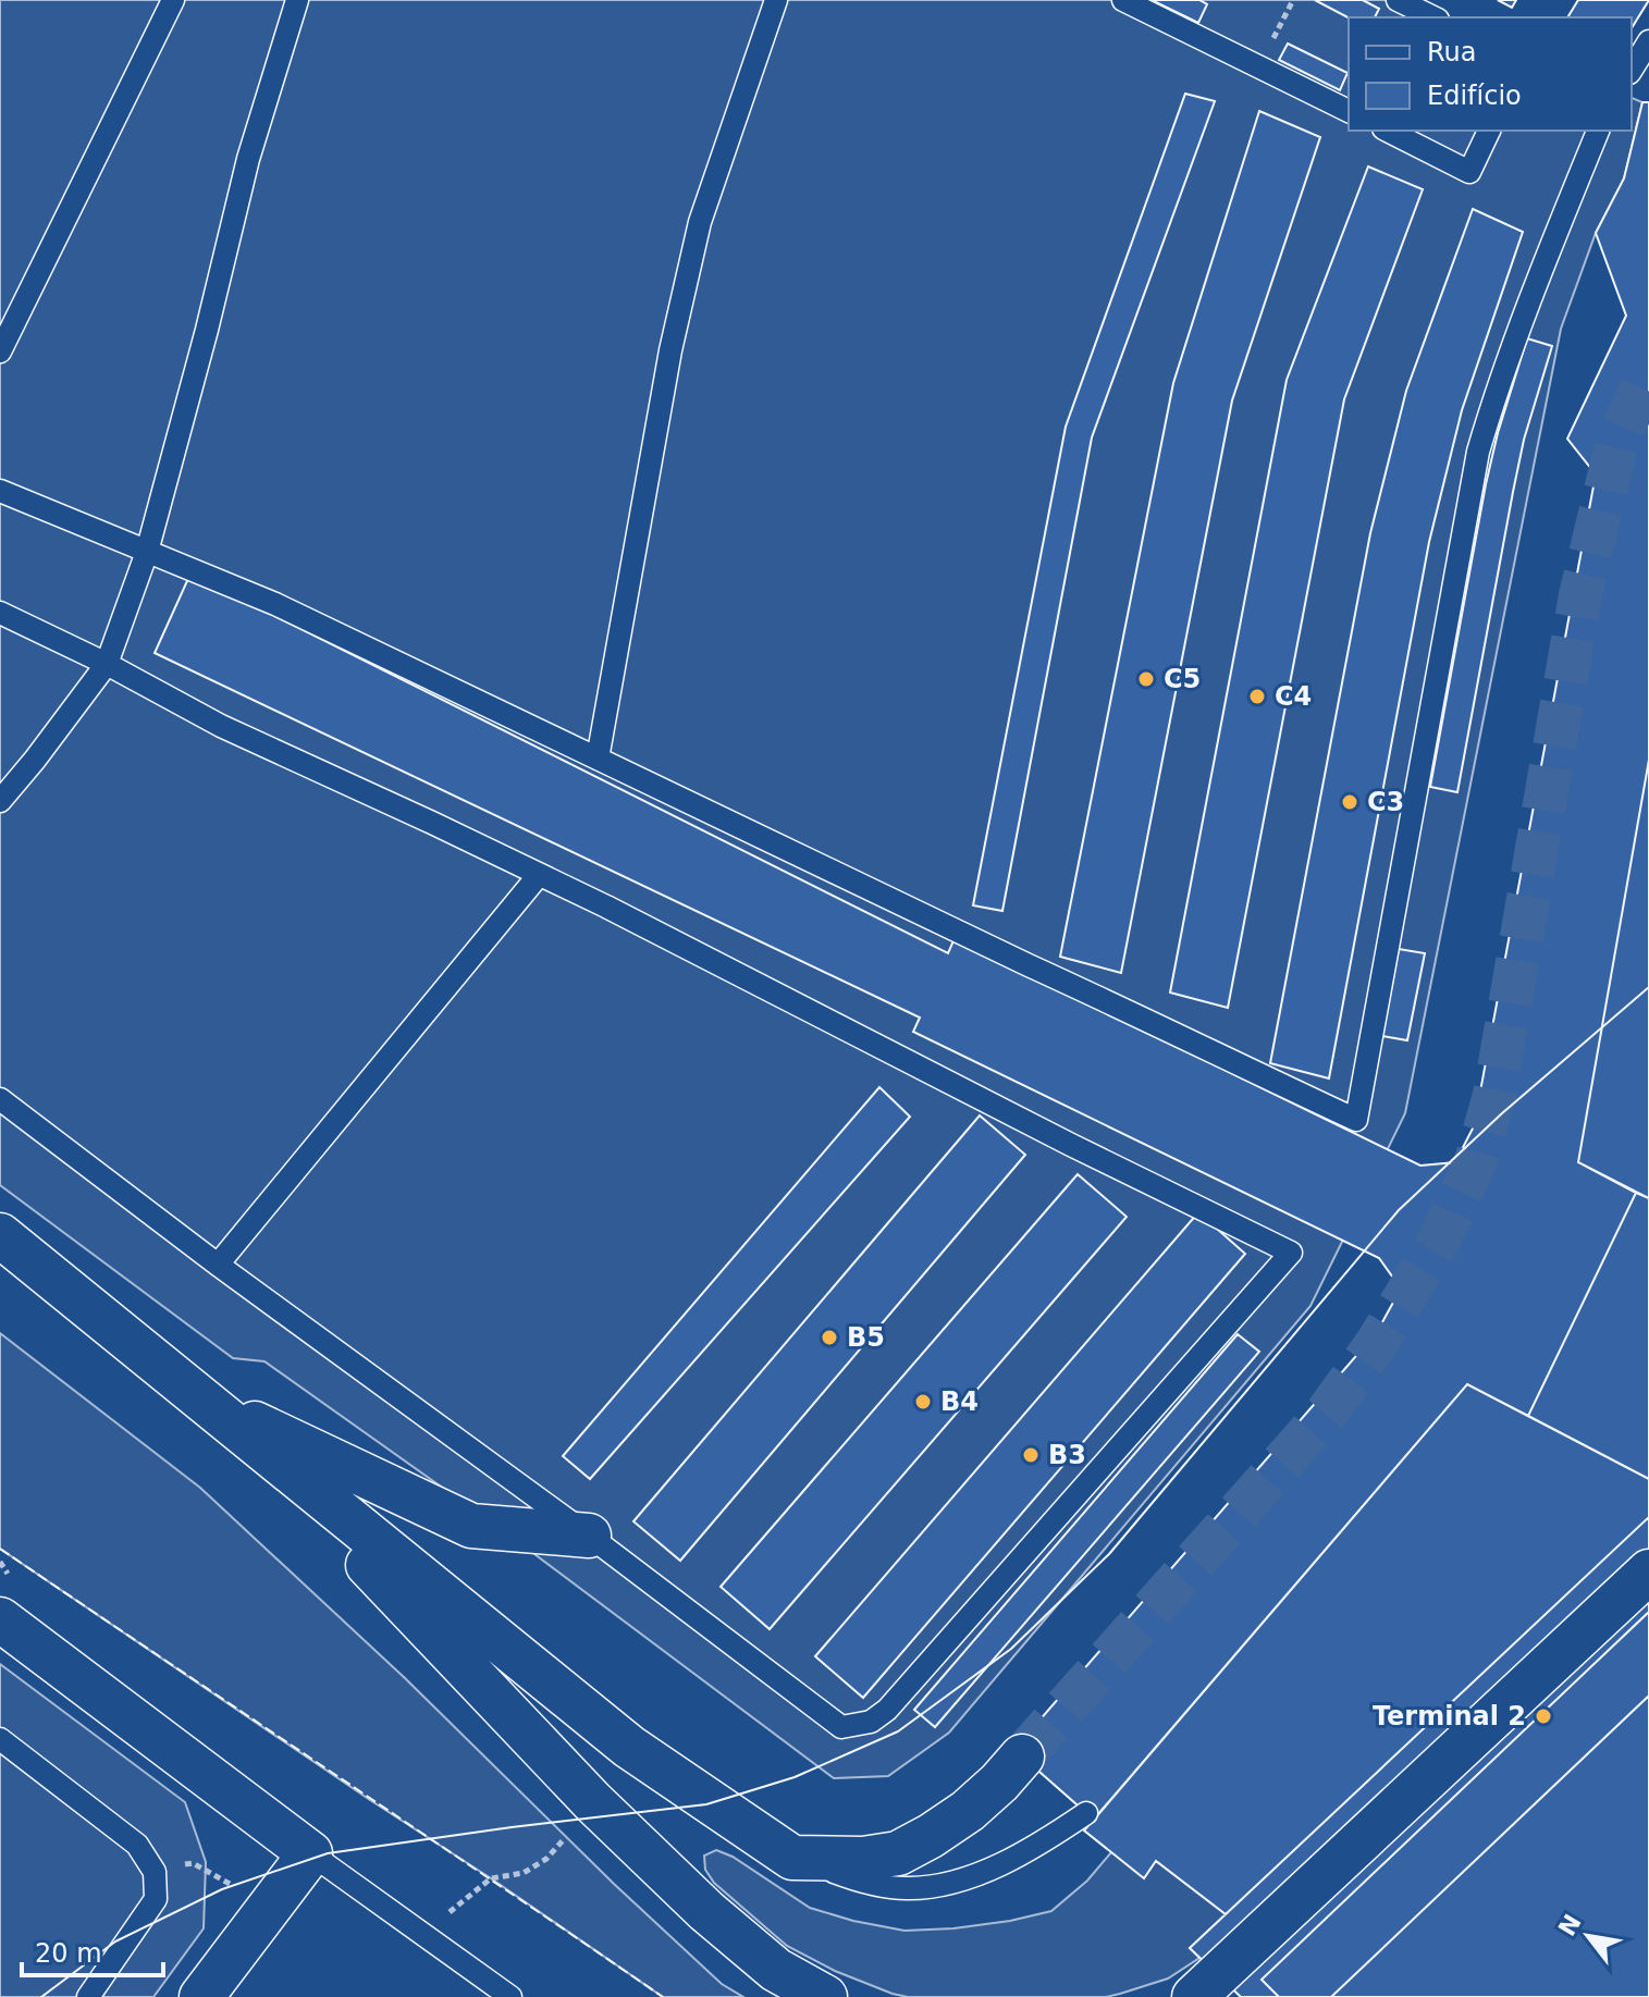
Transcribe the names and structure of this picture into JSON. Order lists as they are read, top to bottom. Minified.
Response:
{"places":["C5","C4","C3","B5","B4","B3","Terminal 2"],"legend":["Rua","Edifício"],"scale_bar":"20 m","north":"top left"}
